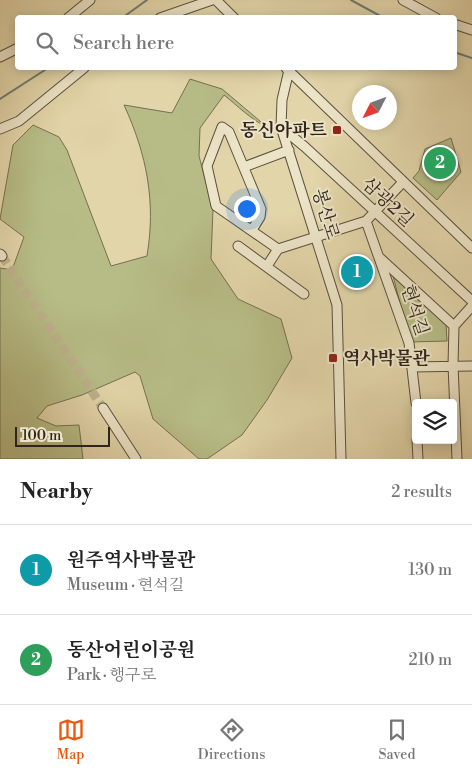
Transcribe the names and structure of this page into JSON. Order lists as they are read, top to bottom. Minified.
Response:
{"streets":{"street":["삼광2길","봉산로","현석길"]},"crossings":[["삼광2길","봉산로"]],"places":{"transit":["동신아파트","역사박물관"]},"scale_bar":"100 m","north":"bottom left","page":{"search":"Search here","pins":["2","1"],"scale":"100 m","heading":["Nearby","2 results"],"list":[{"mark":"1","name":"원주역사박물관","note":"Museum · 현석길","value":"130 m"},{"mark":"2","name":"동산어린이공원","note":"Park · 행구로","value":"210 m"}],"nav":["Map","Directions","Saved"]}}
